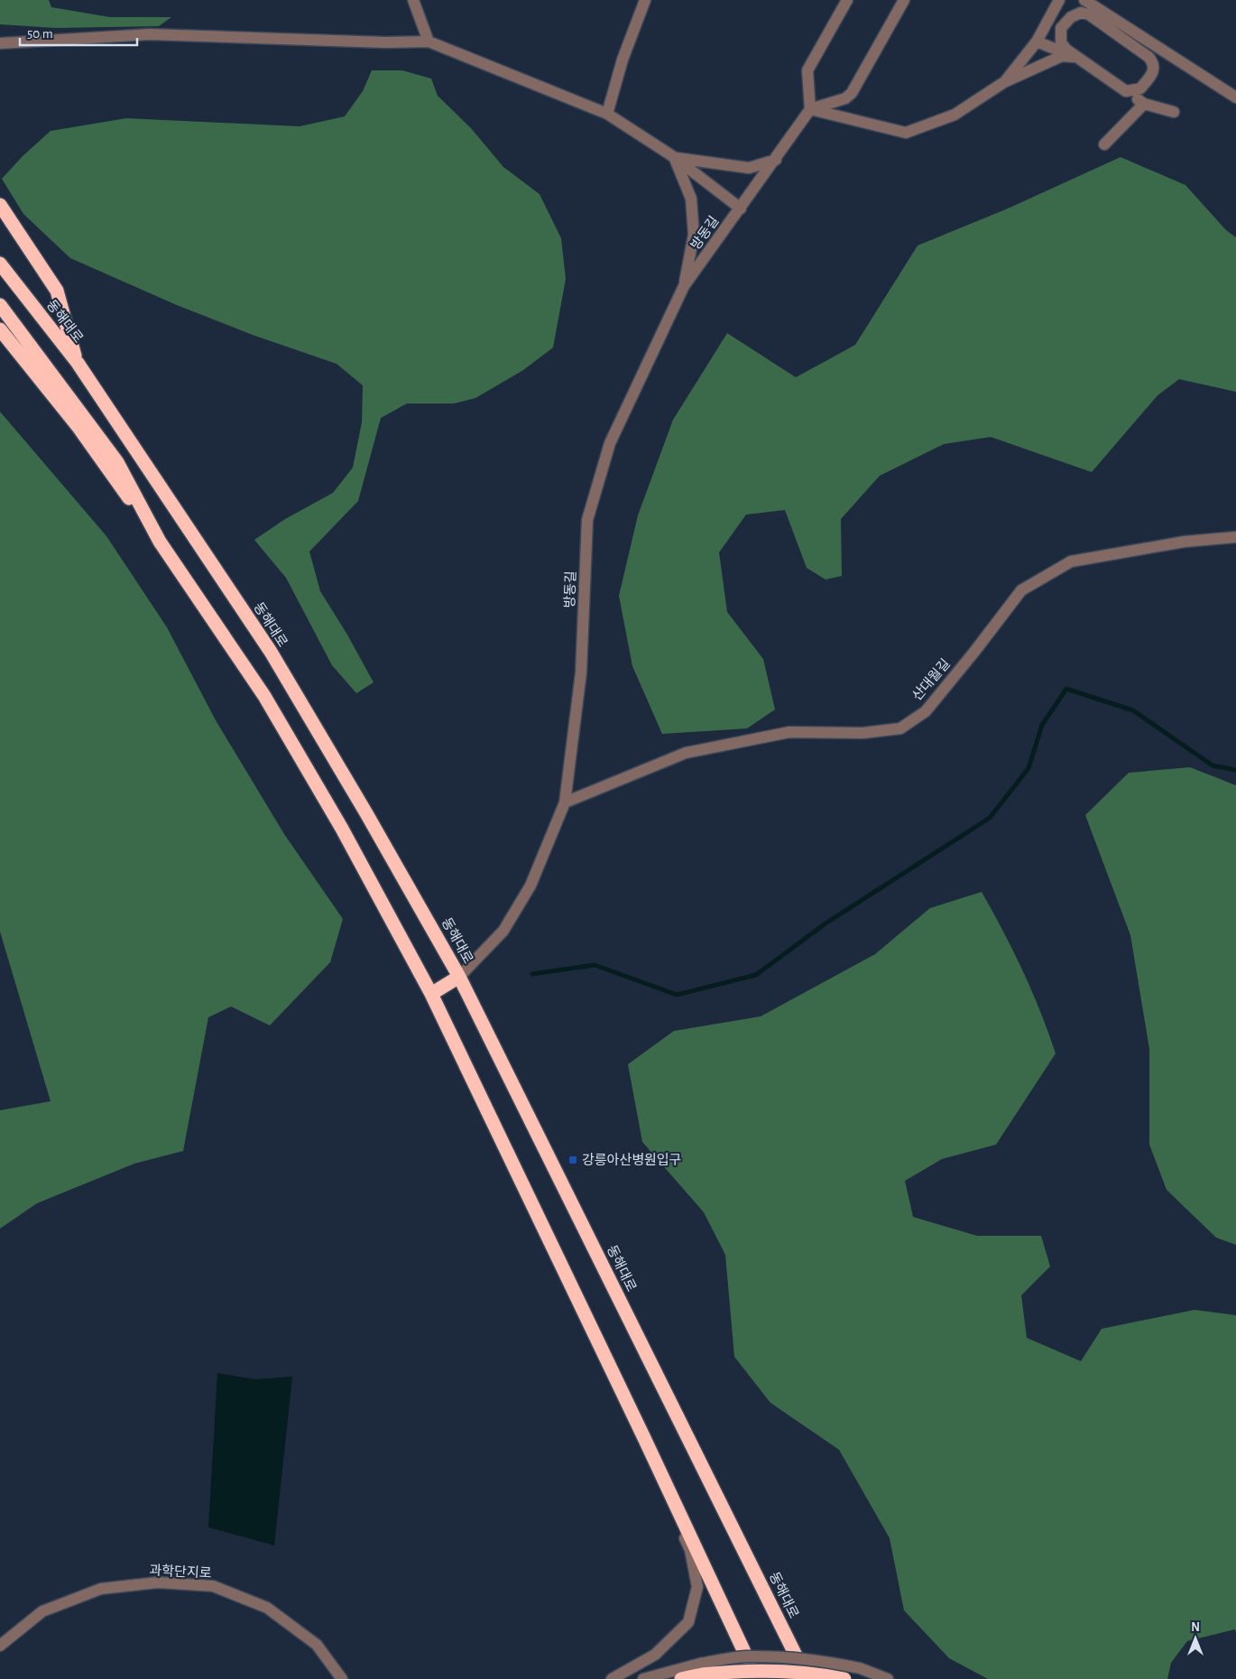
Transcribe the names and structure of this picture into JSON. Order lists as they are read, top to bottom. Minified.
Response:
{"streets":{"highway":["동해대로"],"street":["방동길","산대월길","과학단지로"]},"crossings":[["방동길","동해대로"],["방동길","산대월길"]],"places":{"transit":["강릉아산병원입구"]},"scale_bar":"50 m","north":"top"}
